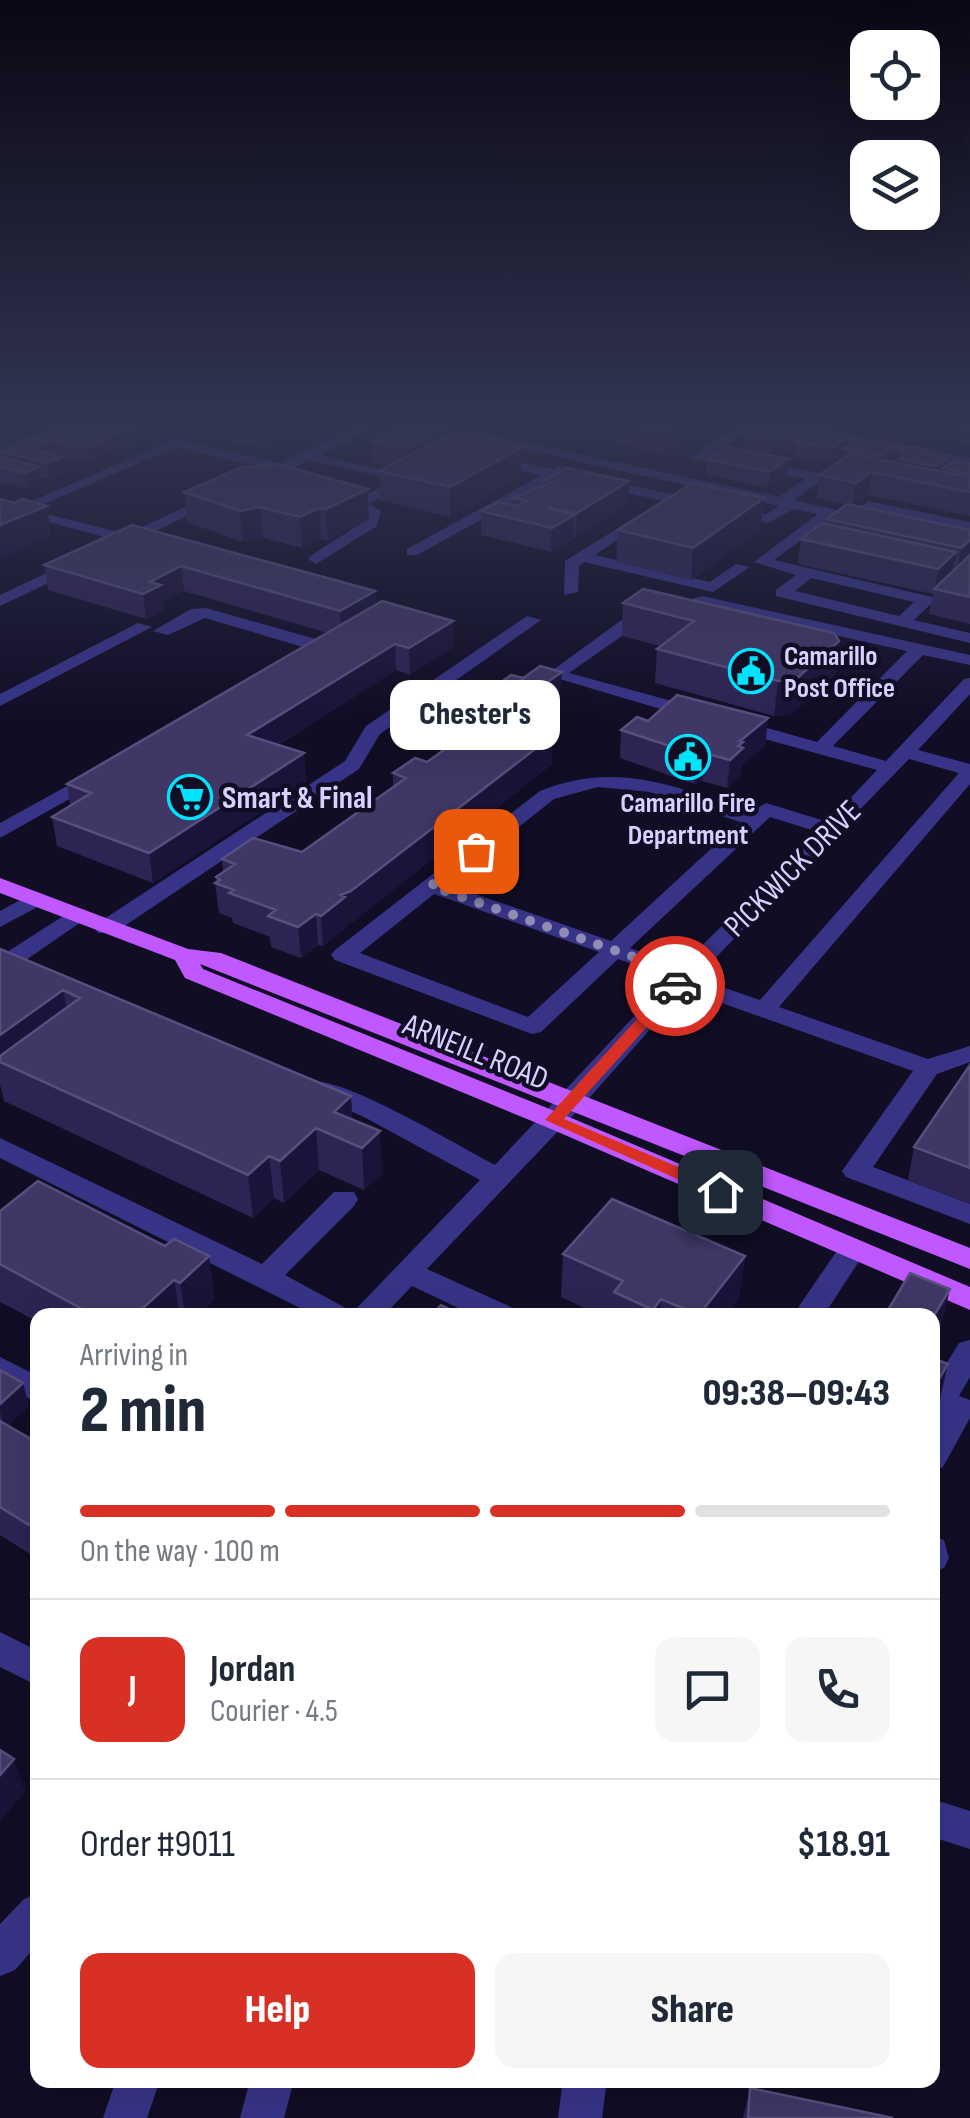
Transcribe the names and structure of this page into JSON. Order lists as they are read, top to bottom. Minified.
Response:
{"streets":{"main road":["ARNEILL ROAD"],"street":["PICKWICK DRIVE"]},"crossings":[["PICKWICK DRIVE","ARNEILL ROAD"]],"places":{"public building":["Camarillo Post Office","Camarillo Fire Department"],"supermarket":["Smart & Final"],"other":["Chester's"]},"page":{"bubble":"Chester's","heading":["2 min","Arriving in","09:38–09:43"],"panel":["Jordan","Courier · 4.5","Order #9011","$18.91"],"bar":"On the way · 100 m","round":"J","buttons":["Help","Share"]}}
